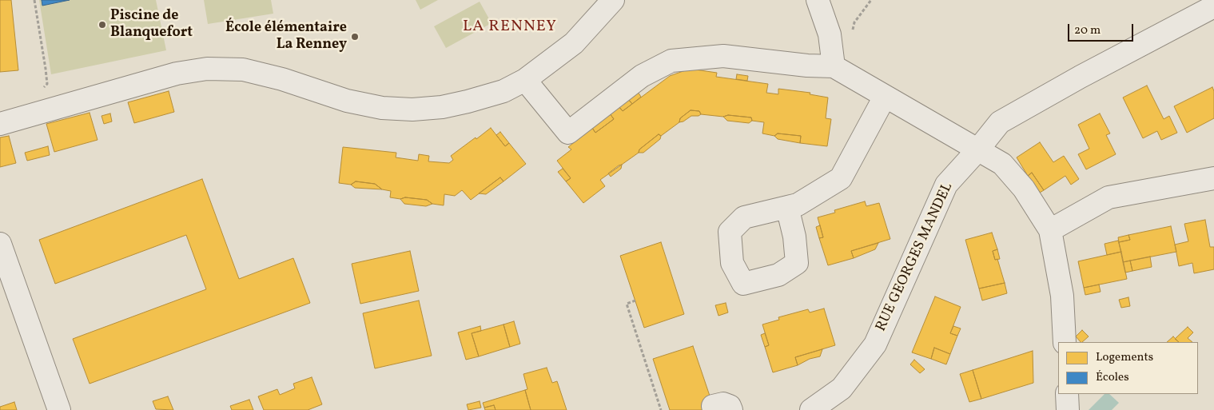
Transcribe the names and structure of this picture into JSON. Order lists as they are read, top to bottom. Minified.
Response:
{"streets":{"street":["RUE GEORGES MANDEL"]},"districts":["LA RENNEY"],"places":["Piscine de Blanquefort","École élémentaire La Renney"],"legend":["Logements","Écoles"],"scale_bar":"20 m"}
